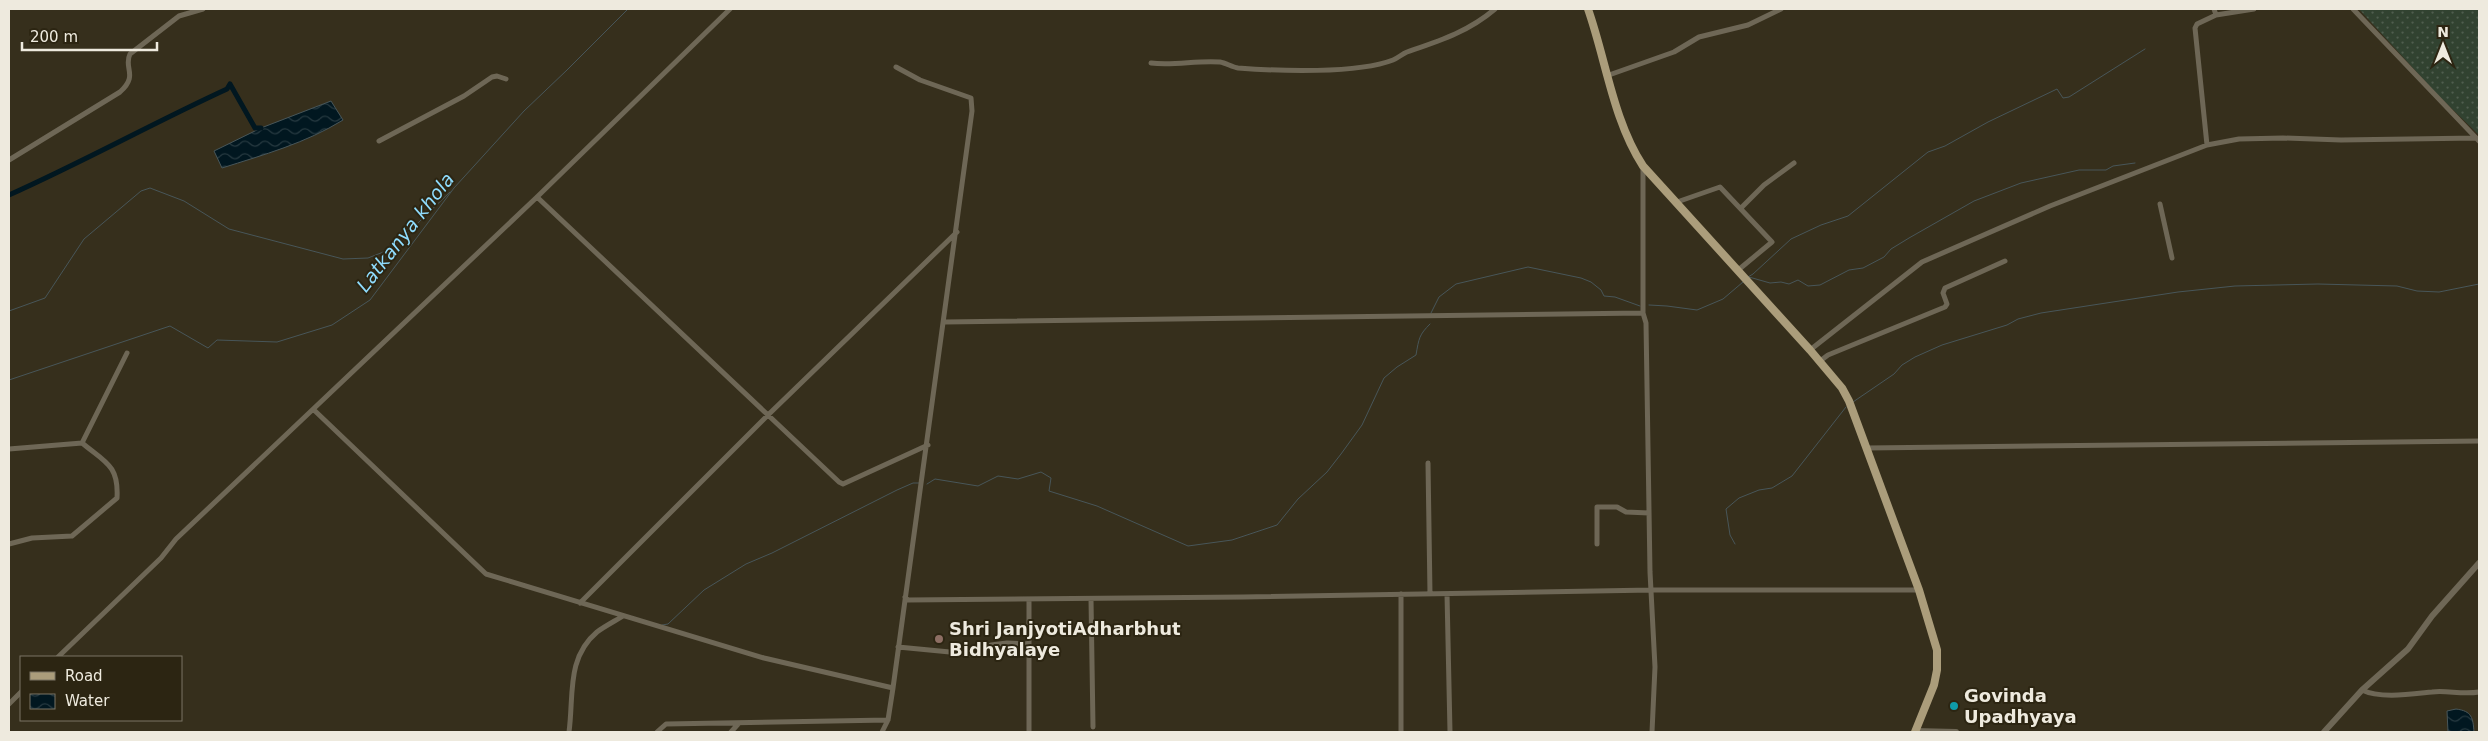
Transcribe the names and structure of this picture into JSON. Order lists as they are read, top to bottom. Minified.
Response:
{"water":["Latkanya khola"],"places":["Shri JanjyotiAdharbhut Bidhyalaye","Govinda Upadhyaya"],"legend":["Road","Water"],"scale_bar":"200 m","north":"top"}
